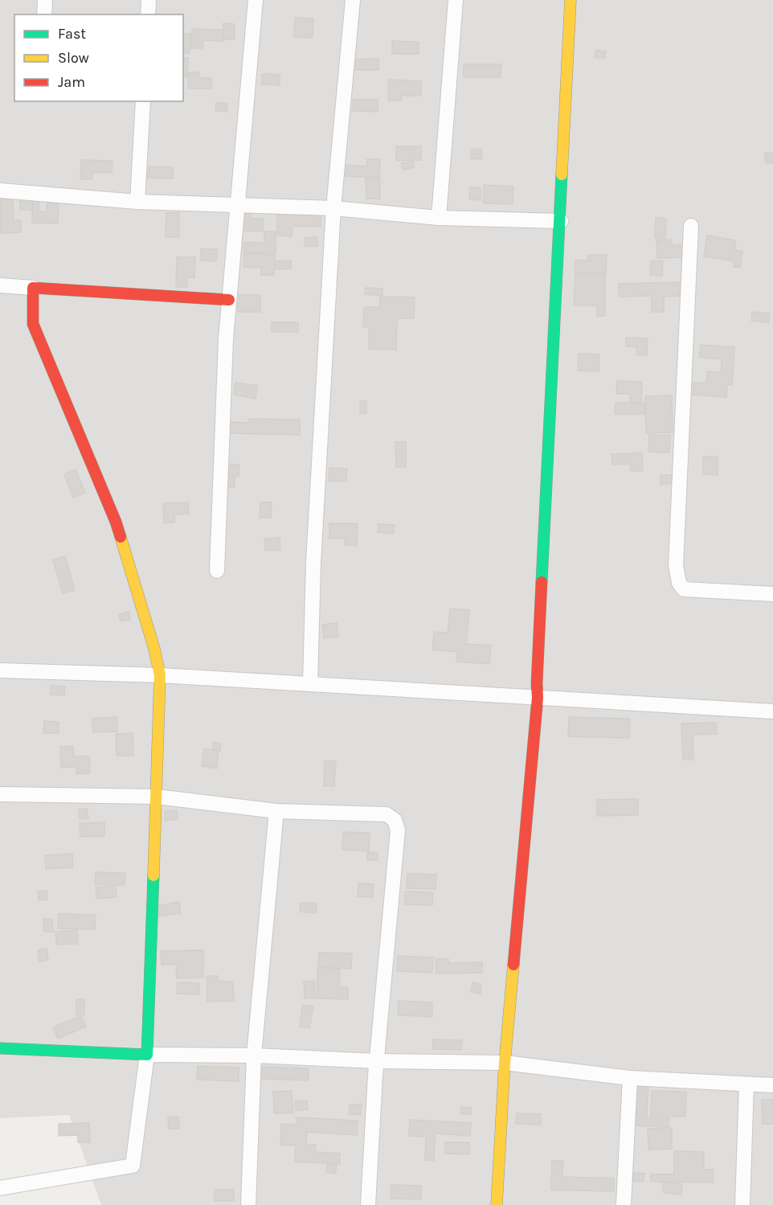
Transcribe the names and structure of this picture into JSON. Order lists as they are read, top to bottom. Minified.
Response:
{"legend":["Fast","Slow","Jam"]}
